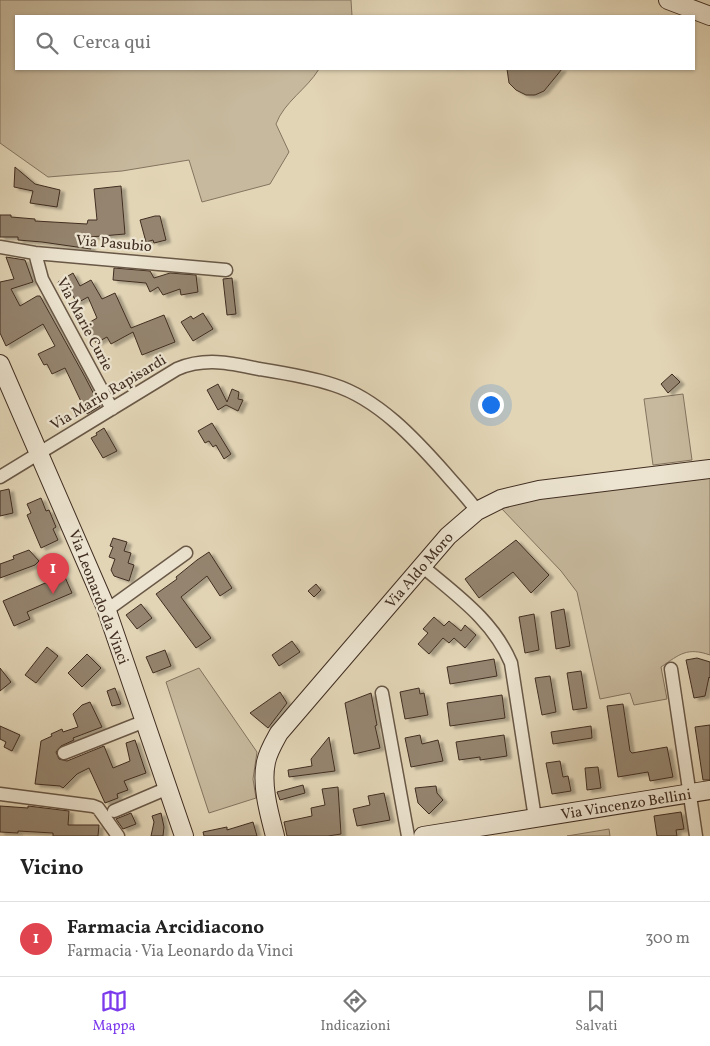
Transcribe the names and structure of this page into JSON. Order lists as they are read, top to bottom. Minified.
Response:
{"streets":{"main road":["Via Aldo Moro","Via Leonardo da Vinci","Via Vincenzo Bellini"],"street":["Via Pasubio","Via Marie Curie","Via Mario Rapisardi"]},"crossings":[["Via Pasubio","Via Marie Curie"],["Via Marie Curie","Via Mario Rapisardi"],["Via Mario Rapisardi","Via Aldo Moro"],["Via Mario Rapisardi","Via Leonardo da Vinci"]],"page":{"search":"Cerca qui","pins":"1","heading":"Vicino","list":[{"mark":"1","name":"Farmacia Arcidiacono","note":"Farmacia · Via Leonardo da Vinci","value":"300 m"}],"nav":["Mappa","Indicazioni","Salvati"]}}
